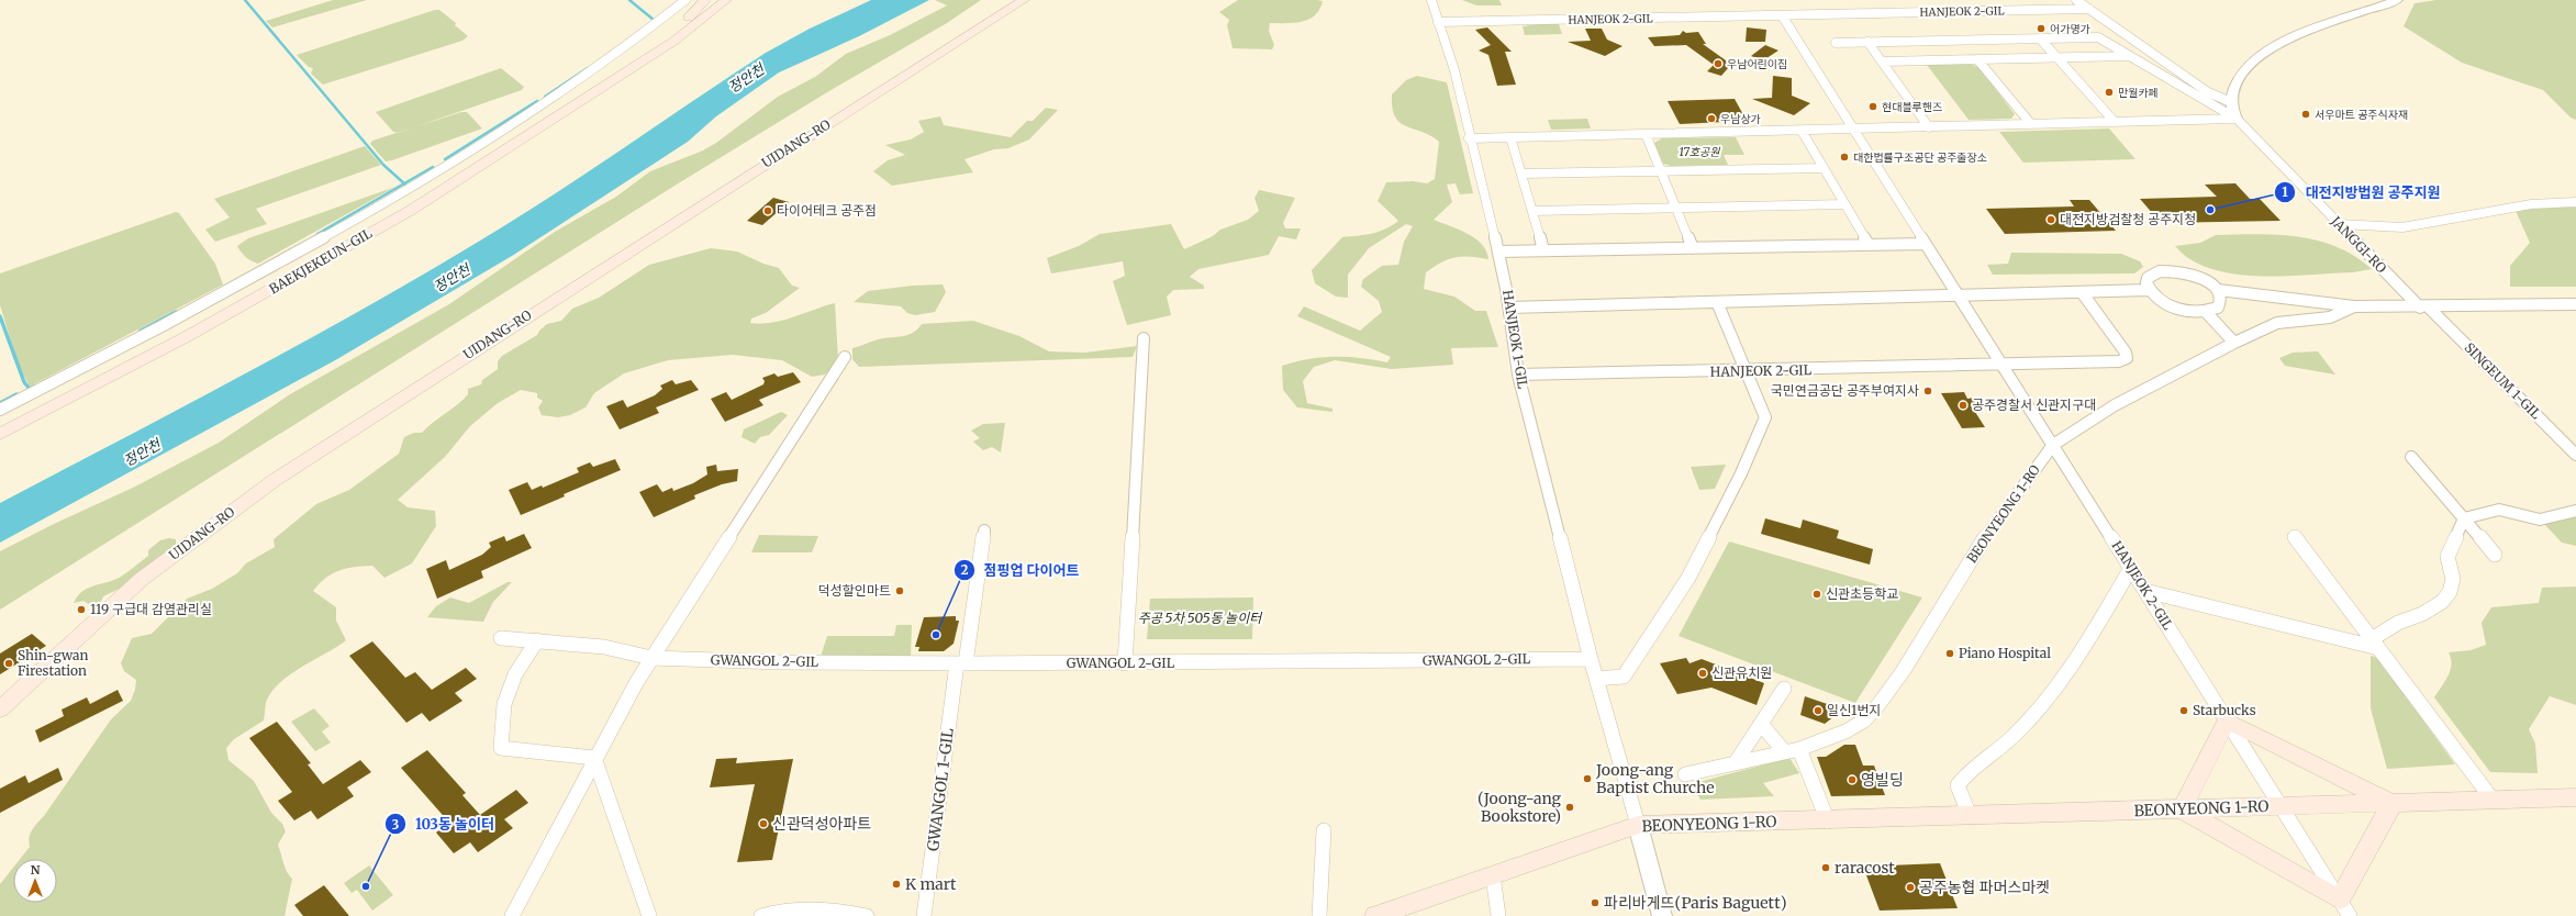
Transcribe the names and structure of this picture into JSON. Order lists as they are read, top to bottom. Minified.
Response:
{"streets":{"main road":["UIDANG-RO","BAEKJEKEUN-GIL","BEONYEONG 1-RO"],"street":["HANJEOK 2-GIL","JANGGI-RO","HANJEOK 1-GIL","SINGEUM 1-GIL","GWANGOL 2-GIL","GWANGOL 1-GIL"]},"crossings":[["HANJEOK 2-GIL","HANJEOK 1-GIL"],["HANJEOK 2-GIL","BEONYEONG 1-RO"],["JANGGI-RO","SINGEUM 1-GIL"],["HANJEOK 1-GIL","BEONYEONG 1-RO"],["HANJEOK 1-GIL","GWANGOL 2-GIL"],["GWANGOL 2-GIL","GWANGOL 1-GIL"]],"water":["정안천"],"parks":["17호공원","주공 5차 505동 놀이터"],"places":["어가명가","우남어린이집","만월카페","현대블루핸즈","서우마트 공주식자재","우남상가","대한법률구조공단 공주출장소","대전지방법원 공주지원","타이어테크 공주점","대전지방검찰청 공주지청","국민연금공단 공주부여지사","공주경찰서 신관지구대","덕성할인마트","신관초등학교","119 구급대 감염관리실","점핑업 다이어트","Piano Hospital","Shin-gwan Firestation","신관유치원","일신1번지","Starbucks","Joong-ang Baptist Churche","영빌딩","(Joong-ang Bookstore)","신관덕성아파트","raracost","K mart","103동 놀이터","공주농협 파머스마켓","파리바게뜨(Paris Baguett)"],"north":"top"}
